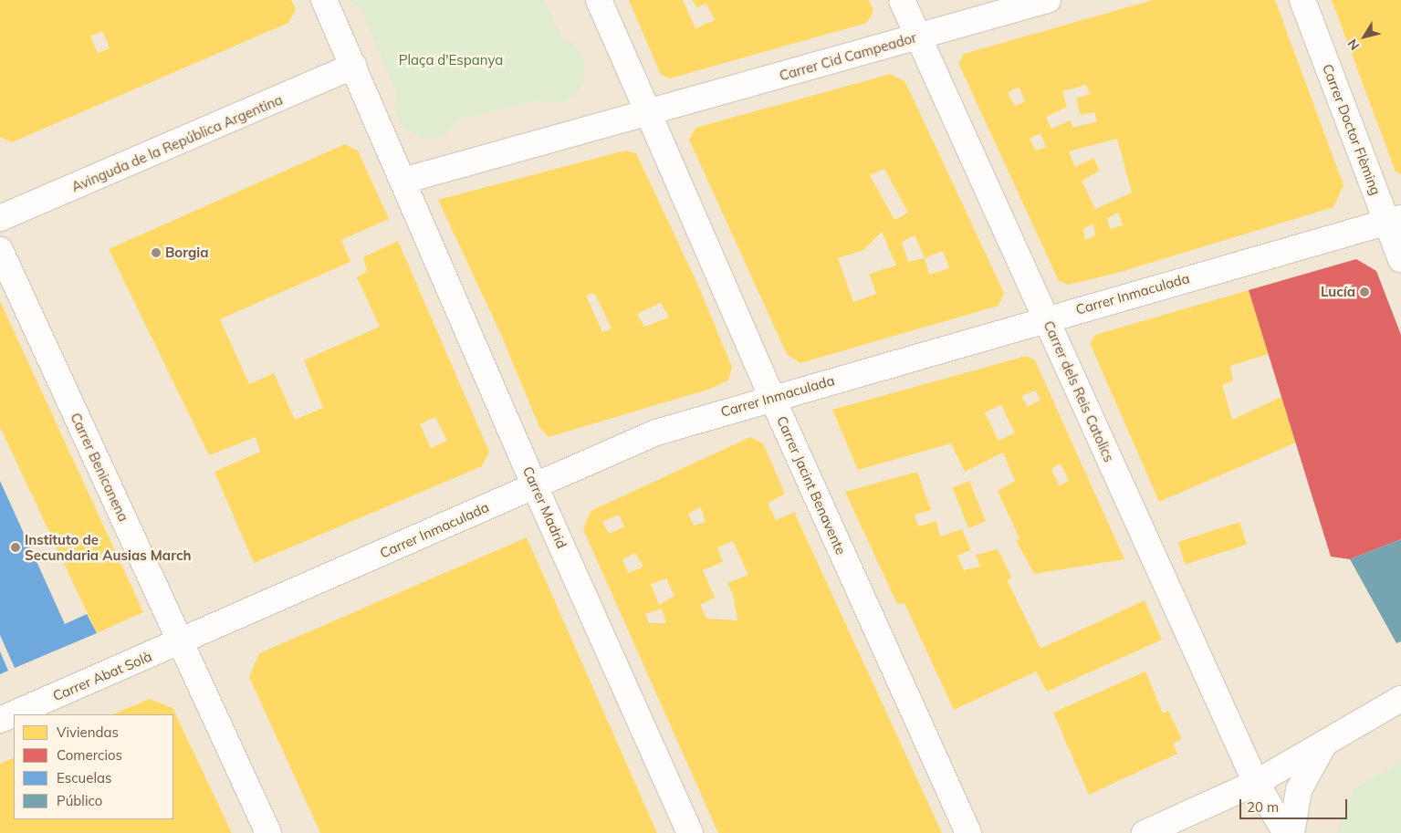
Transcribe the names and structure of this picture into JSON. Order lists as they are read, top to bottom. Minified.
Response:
{"streets":{"street":["Carrer Cid Campeador","Carrer Doctor Flèming","Avinguda de la República Argentina","Carrer Inmaculada","Carrer dels Reis Catolics","Carrer Benicanena","Carrer Jacint Benavente","Carrer Madrid","Carrer Abat Solà"]},"crossings":[["Carrer Cid Campeador","Carrer dels Reis Catolics"],["Carrer Cid Campeador","Carrer Jacint Benavente"],["Carrer Doctor Flèming","Carrer Inmaculada"],["Carrer Inmaculada","Carrer dels Reis Catolics"],["Carrer Inmaculada","Carrer Benicanena"],["Carrer Inmaculada","Carrer Jacint Benavente"],["Carrer Inmaculada","Carrer Madrid"],["Carrer Inmaculada","Carrer Abat Solà"],["Carrer Benicanena","Carrer Abat Solà"]],"parks":["Plaça d'Espanya"],"places":["Borgia","Lucía","Instituto de Secundaria Ausias March"],"legend":["Viviendas","Comercios","Escuelas","Público"],"scale_bar":"20 m","north":"bottom left"}
